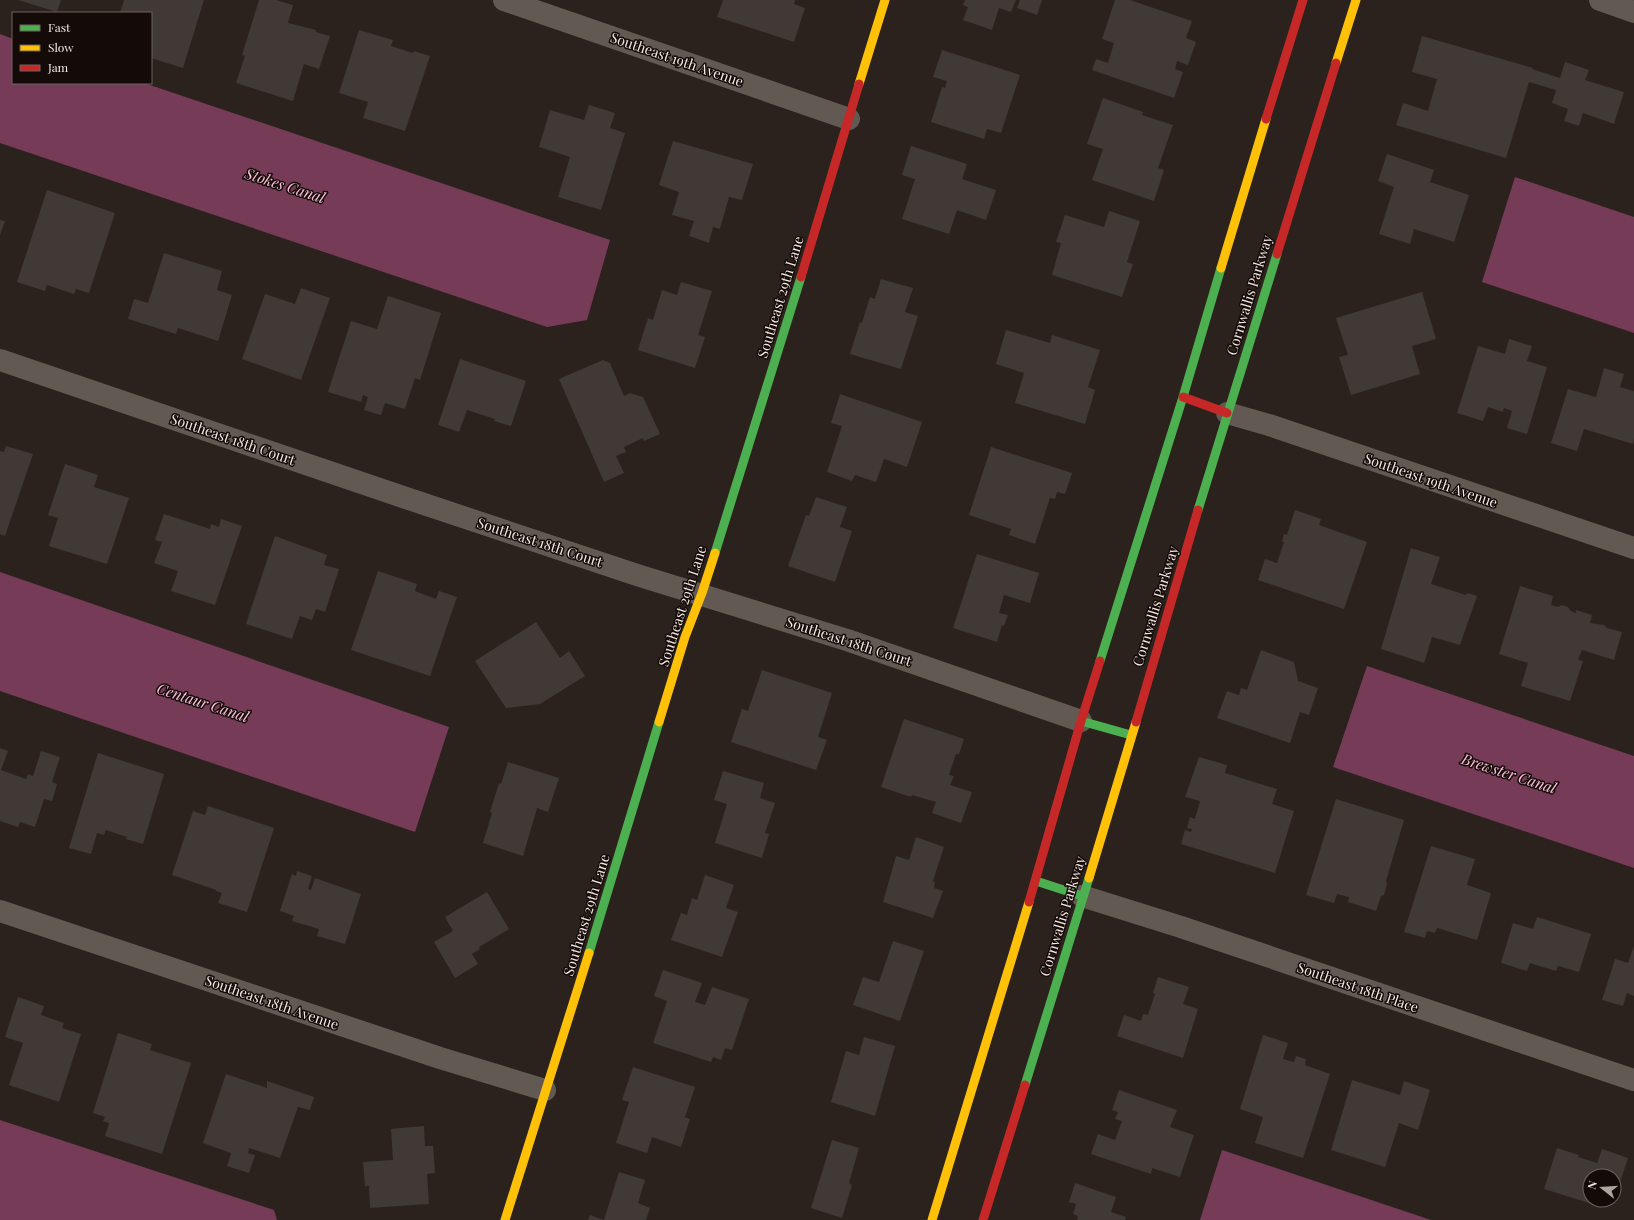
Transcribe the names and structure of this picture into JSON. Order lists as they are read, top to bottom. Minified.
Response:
{"streets":{"street":["Southeast 19th Avenue","Cornwallis Parkway","Southeast 29th Lane","Southeast 18th Court","Southeast 18th Place","Southeast 18th Avenue"]},"crossings":[["Southeast 19th Avenue","Cornwallis Parkway"],["Southeast 19th Avenue","Southeast 29th Lane"],["Cornwallis Parkway","Southeast 18th Place"],["Southeast 29th Lane","Southeast 18th Court"],["Southeast 29th Lane","Southeast 18th Avenue"]],"water":["Stokes Canal","Centaur Canal","Brewster Canal"],"legend":["Fast","Slow","Jam"],"north":"left"}
